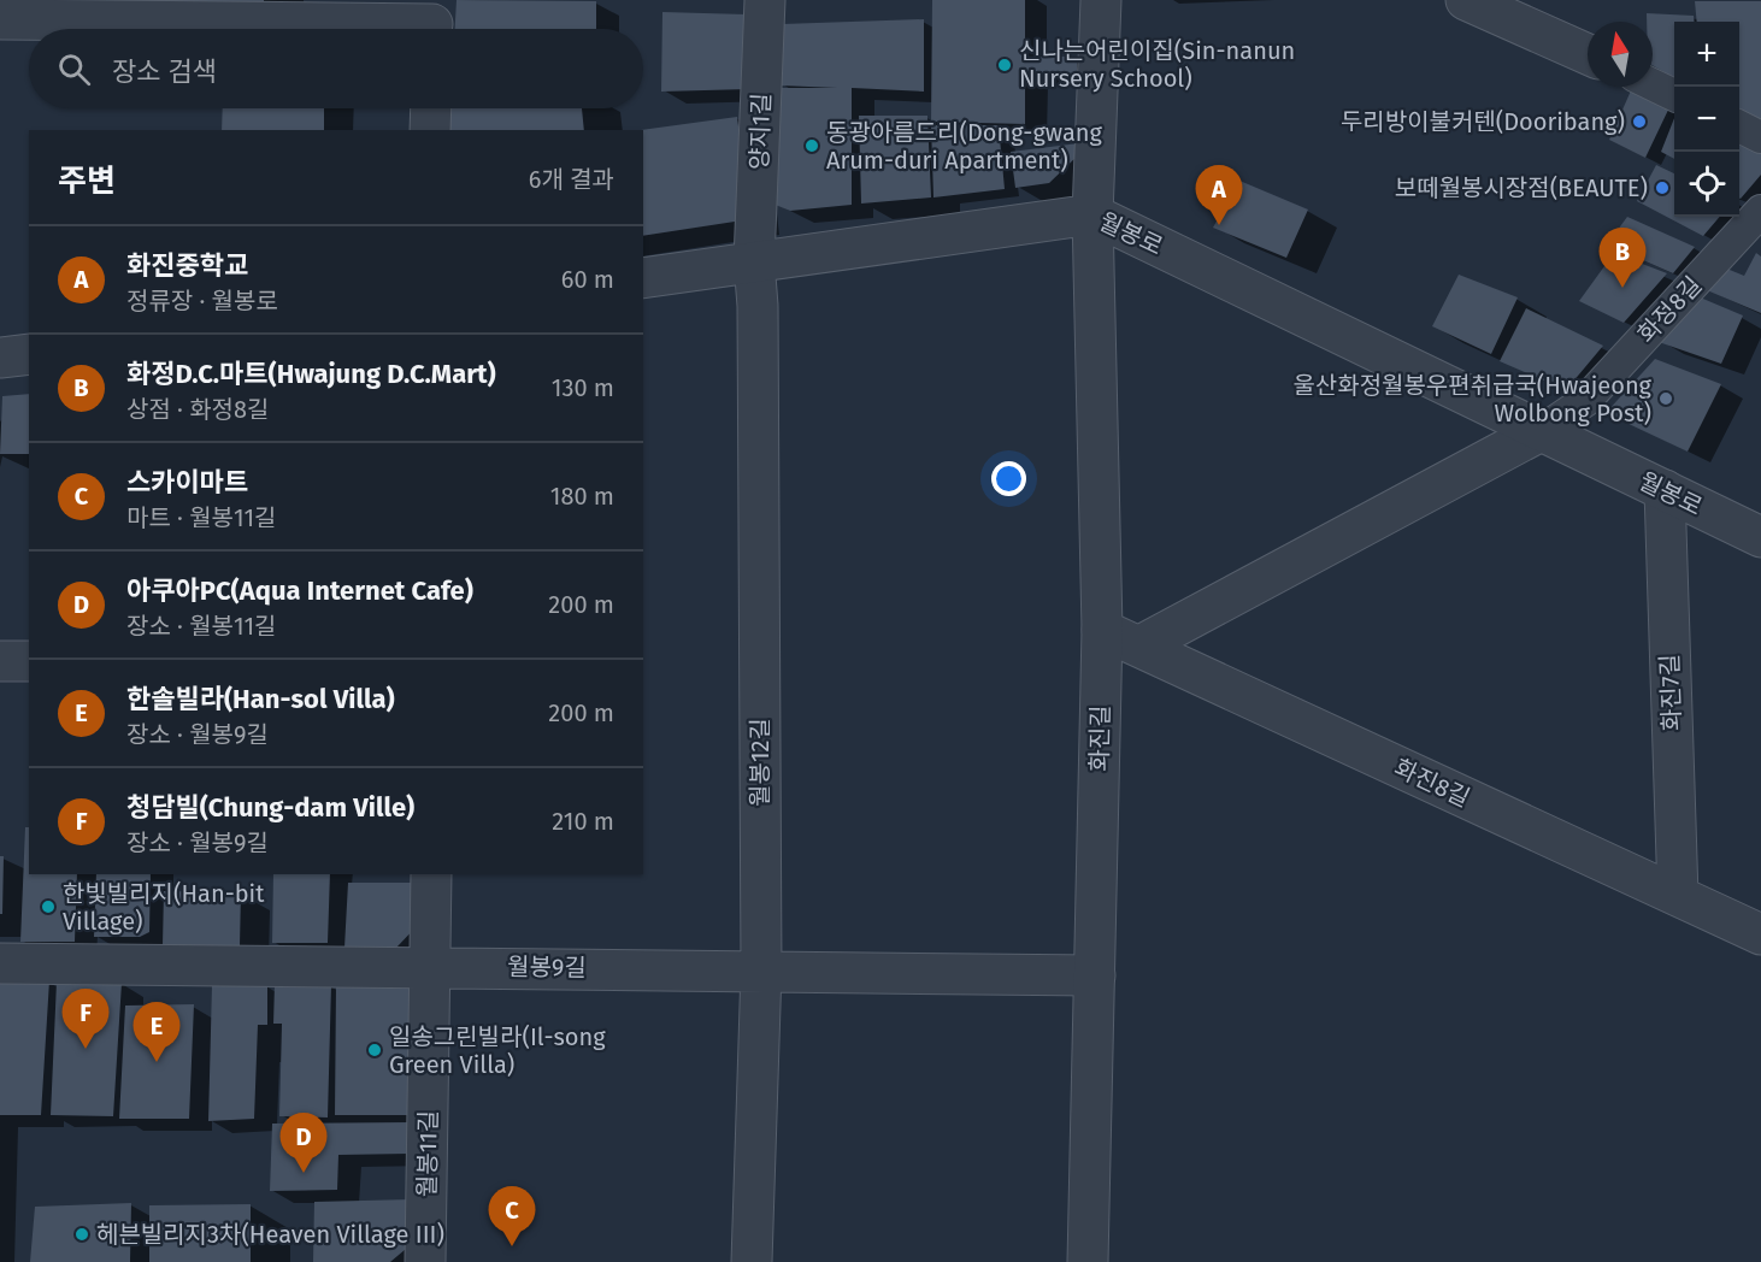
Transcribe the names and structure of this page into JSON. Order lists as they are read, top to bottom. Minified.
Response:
{"streets":{"street":["양지1길","월봉로","화정8길","화진7길","화진길","월봉12길","화진8길","월봉9길","월봉11길"]},"crossings":[["양지1길","월봉로"],["양지1길","월봉12길"],["월봉로","화정8길"],["월봉로","화진7길"],["월봉로","화진길"],["월봉로","월봉12길"],["화진7길","화진8길"],["화진길","화진8길"],["화진길","월봉9길"],["월봉12길","월봉9길"],["월봉9길","월봉11길"]],"places":["신나는어린이집(Sin-nanun Nursery School)","두리방이불커텐(Dooribang)","동광아름드리(Dong-gwang Arum-duri Apartment)","보떼월봉시장점(BEAUTE)","울산화정월봉우편취급국(Hwajeong Wolbong Post)","한빛빌리지(Han-bit Village)","일송그린빌라(Il-song Green Villa)","헤븐빌리지3차(Heaven Village III)"],"north":"top","page":{"map_buttons":["+","−"],"search":"장소 검색","heading":["주변","6개 결과"],"pins":["A","B","F","E","D","C"],"list":[{"mark":"A","name":"화진중학교","note":"정류장 · 월봉로","value":"60 m"},{"mark":"B","name":"화정D.C.마트(Hwajung D.C.Mart)","note":"상점 · 화정8길","value":"130 m"},{"mark":"C","name":"스카이마트","note":"마트 · 월봉11길","value":"180 m"},{"mark":"D","name":"아쿠아PC(Aqua Internet Cafe)","note":"장소 · 월봉11길","value":"200 m"},{"mark":"E","name":"한솔빌라(Han-sol Villa)","note":"장소 · 월봉9길","value":"200 m"},{"mark":"F","name":"청담빌(Chung-dam Ville)","note":"장소 · 월봉9길","value":"210 m"}]}}
